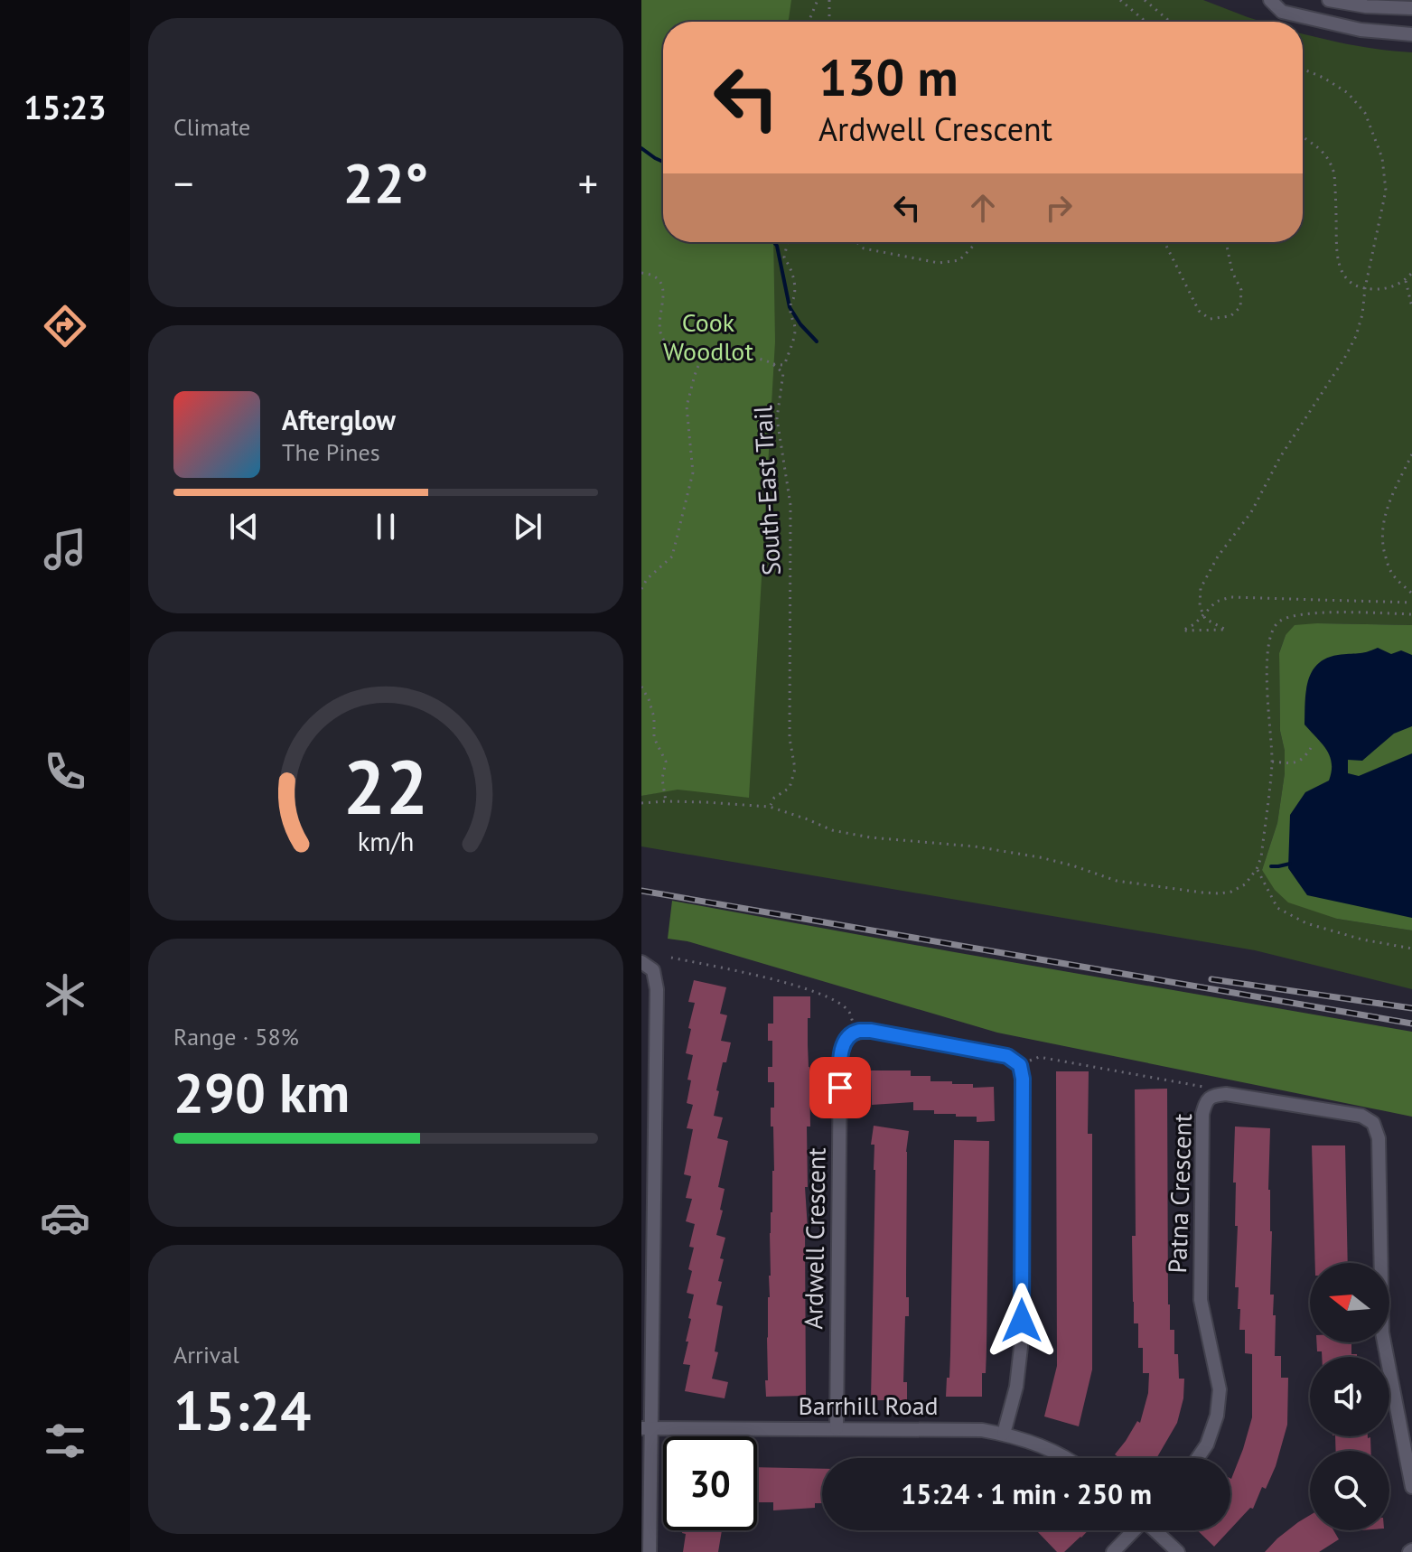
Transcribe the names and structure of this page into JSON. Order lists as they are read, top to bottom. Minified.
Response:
{"streets":{"street":["Patna Crescent","Ardwell Crescent","Barrhill Road"],"path":["South-East Trail"]},"crossings":[["Ardwell Crescent","Barrhill Road"]],"parks":["Cook Woodlot"],"north":"left","page":{"tabs":"15:23","tile":["Climate",["Range · 58%","290 km"],["Arrival","15:24"]],"turn":["130 m","Ardwell Crescent"],"heat":["−","22°","+"],"song":["Afterglow","The Pines"],"limit":"30","trip":"15:24 · 1 min · 250 m","gauge":["22","km/h"]}}
